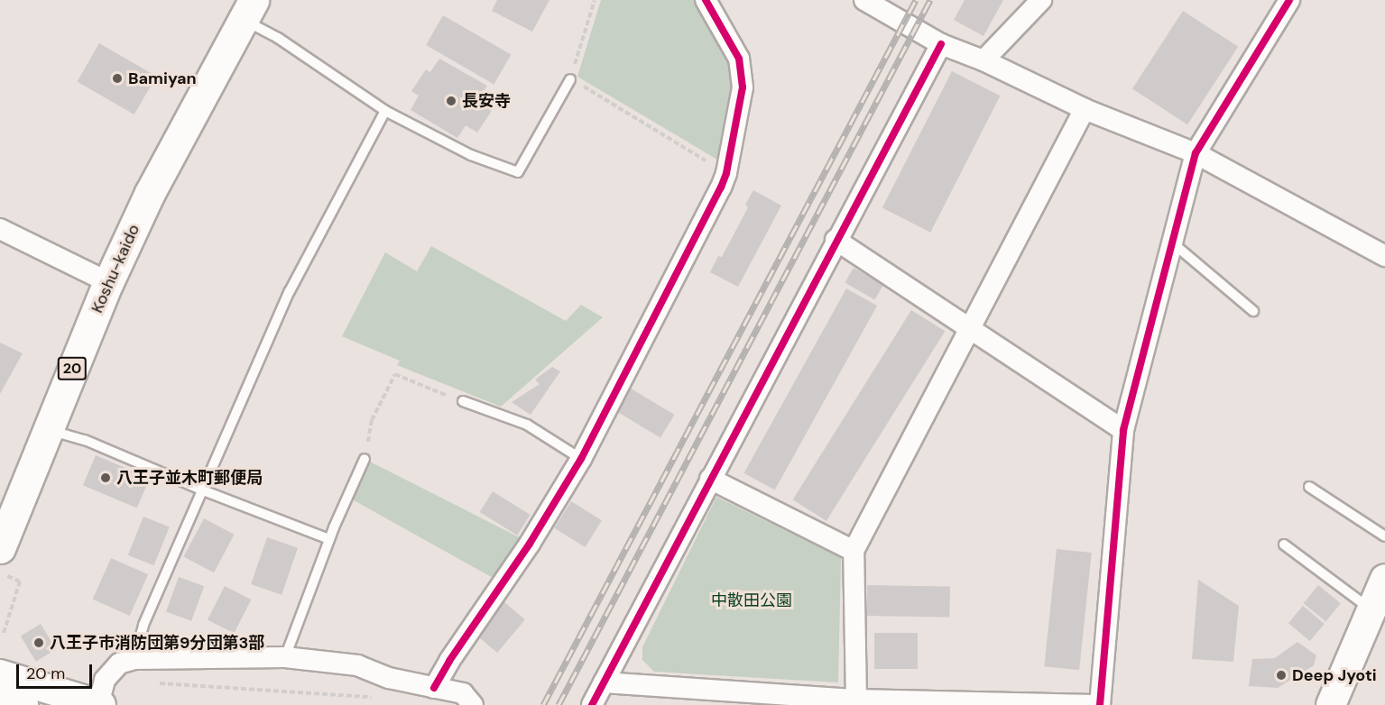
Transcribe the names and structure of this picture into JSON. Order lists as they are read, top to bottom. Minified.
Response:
{"streets":{"highway":["Koshu-kaido","20"]},"parks":["中散田公園"],"places":["Bamiyan","長安寺","八王子並木町郵便局","八王子市消防団第9分団第3部","Deep Jyoti"],"scale_bar":"20 m"}
